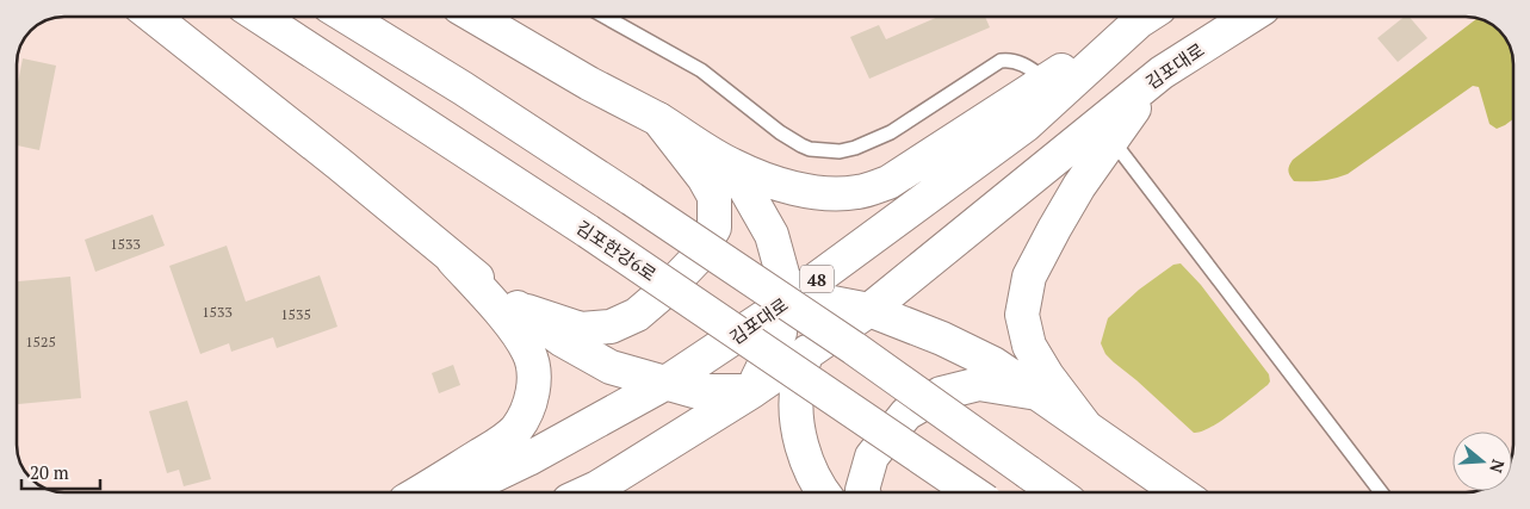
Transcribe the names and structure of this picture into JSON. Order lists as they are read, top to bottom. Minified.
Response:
{"streets":{"main road":["김포대로","김포한강6로","48"]},"house_numbers":["1533","1533","1535","1525"],"scale_bar":"20 m","north":"right"}
